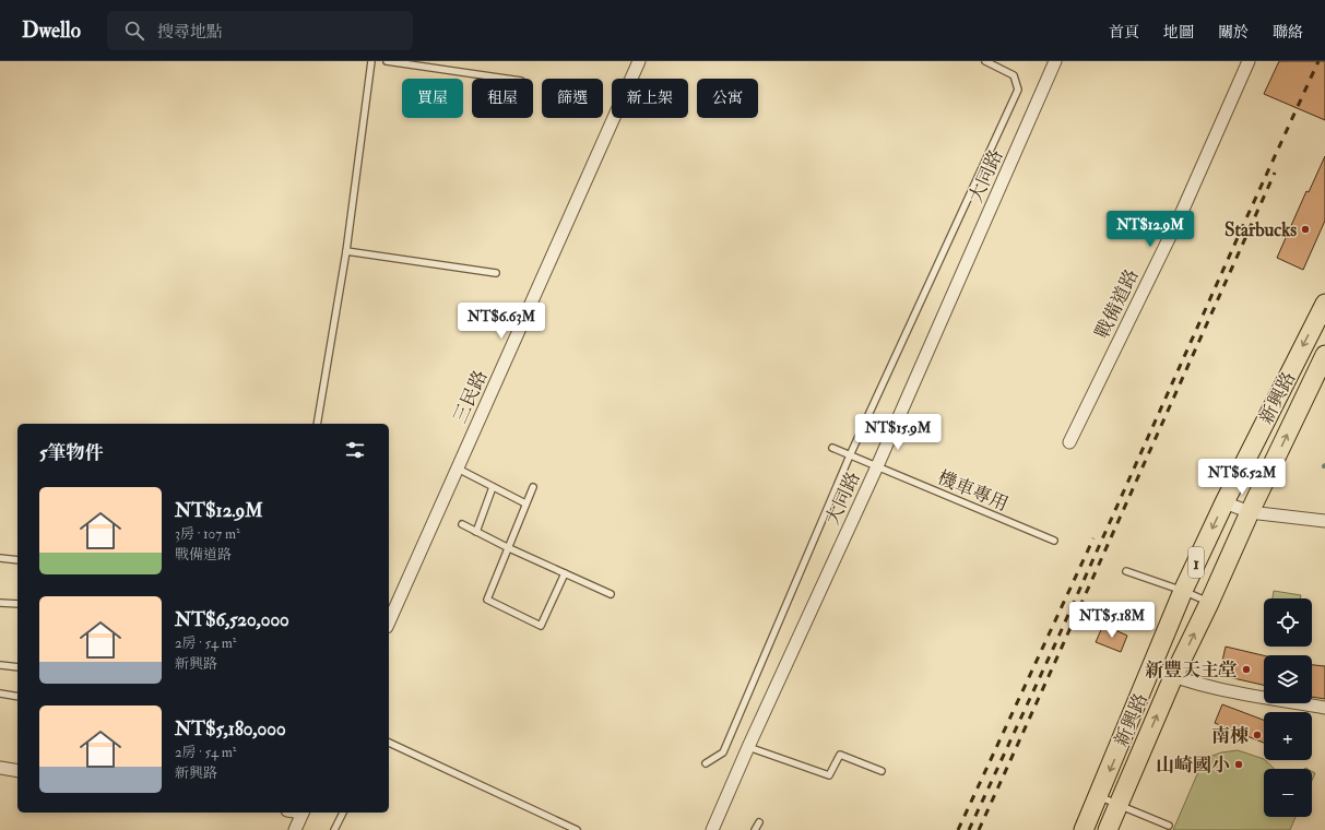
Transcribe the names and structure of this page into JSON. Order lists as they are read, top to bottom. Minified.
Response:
{"streets":{"main road":["新興路","1"],"street":["大同路","戰備道路","三民路"],"lane":["機車專用"]},"crossings":[["大同路","機車專用"]],"places":["Starbucks","新豐天主堂","南棟","山崎國小"],"page":{"header":"Dwello","search":"搜尋地點","nav":["首頁","地圖","關於","聯絡"],"chip":["買屋","租屋","篩選","新上架","公寓"],"price":["NT$12.9M","NT$6.63M","NT$15.9M","NT$6.52M","NT$5.18M"],"heading":"5筆物件","list":[{"name":"NT$12.9M","note":"3房 · 107 m² · 戰備道路"},{"name":"NT$6,520,000","note":"2房 · 54 m² · 新興路"},{"name":"NT$5,180,000","note":"2房 · 54 m² · 新興路"}],"map_buttons":["+","−"]}}
